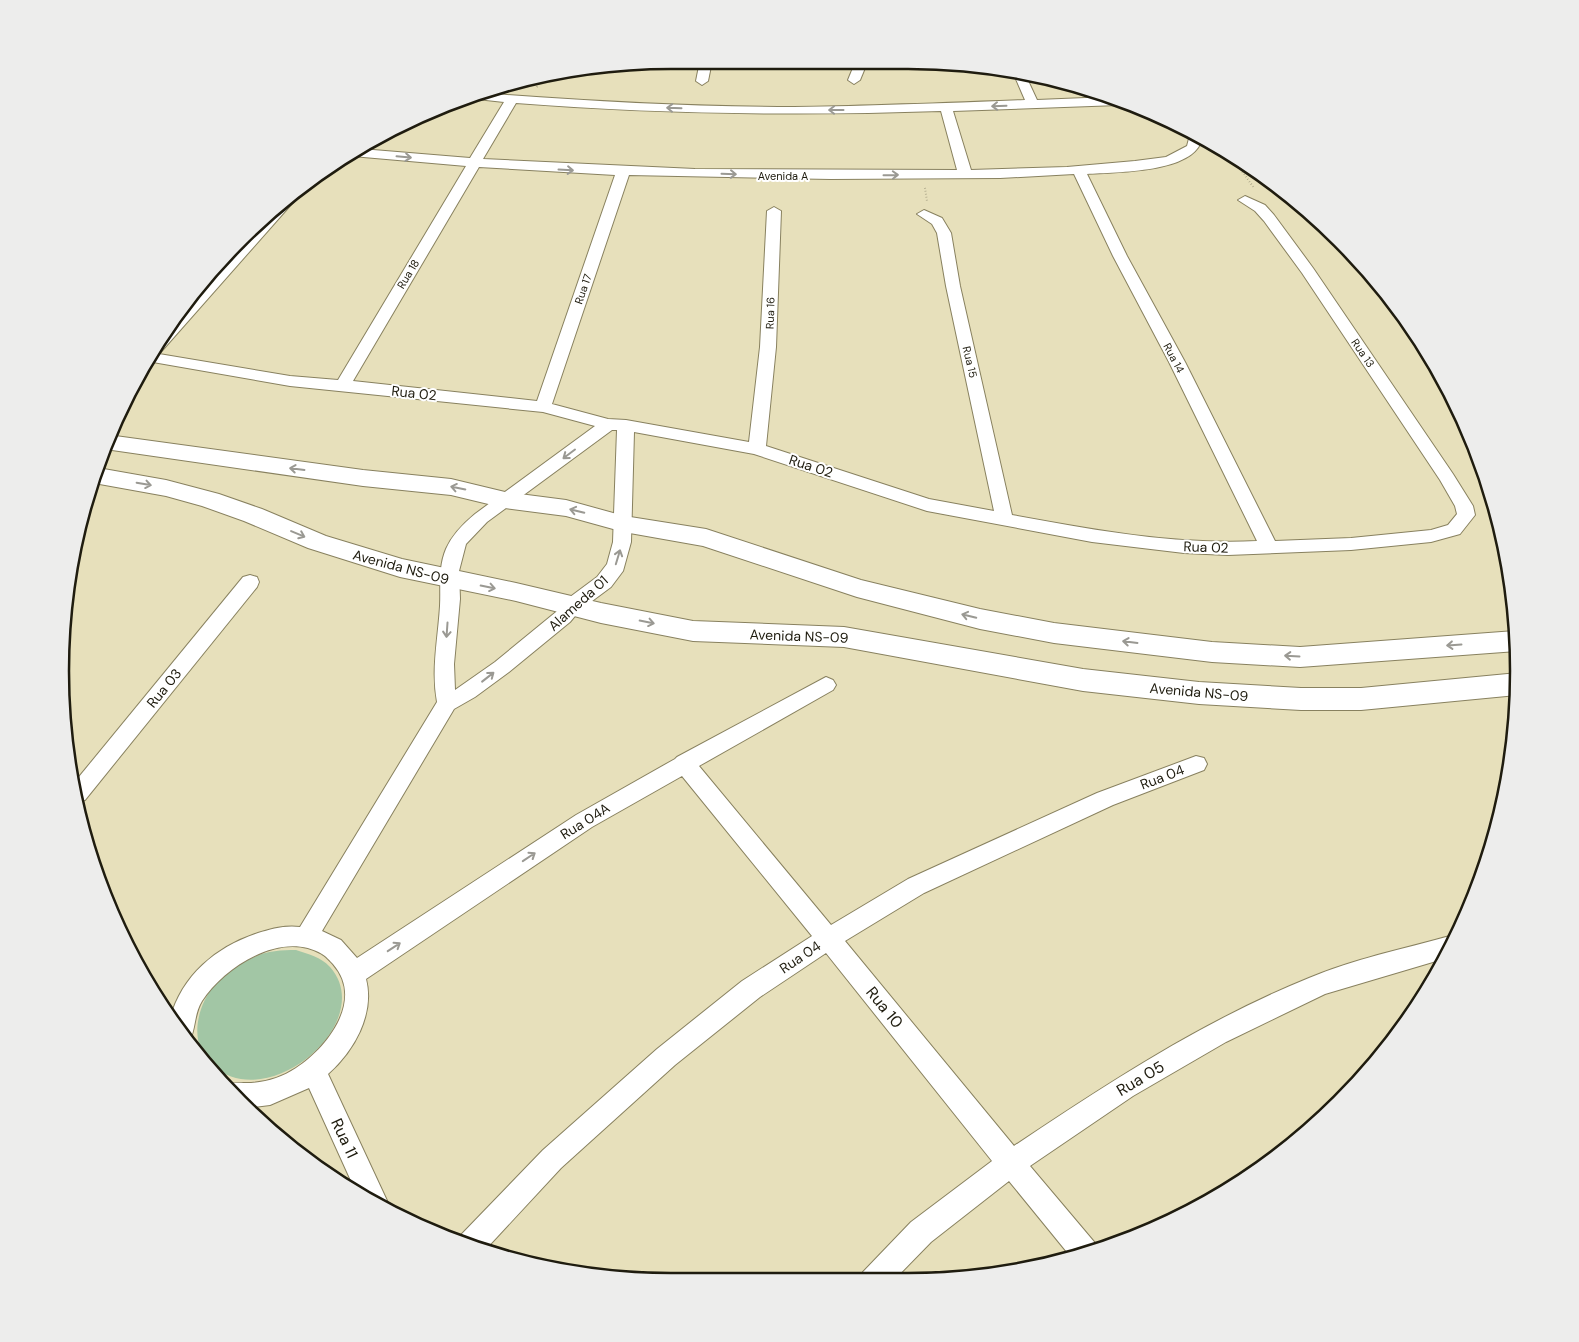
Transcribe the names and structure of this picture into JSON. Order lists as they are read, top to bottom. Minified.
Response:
{"streets":{"street":["Avenida A","Rua 18","Rua 17","Rua 16","Rua 13","Rua 14","Rua 15","Rua 02","Avenida NS-09","Alameda 01","Rua 03","Rua 04","Rua 04A","Rua 10","Rua 05","Rua 11"]},"crossings":[["Avenida A","Rua 18"],["Avenida A","Rua 17"],["Avenida A","Rua 14"],["Rua 18","Rua 02"],["Rua 17","Rua 02"],["Rua 16","Rua 02"],["Rua 13","Rua 02"],["Rua 14","Rua 02"],["Rua 15","Rua 02"],["Rua 02","Alameda 01"],["Avenida NS-09","Alameda 01"],["Rua 04","Rua 10"],["Rua 04A","Rua 10"],["Rua 10","Rua 05"]],"one_way":["Alameda 01","Rua 04A"]}
